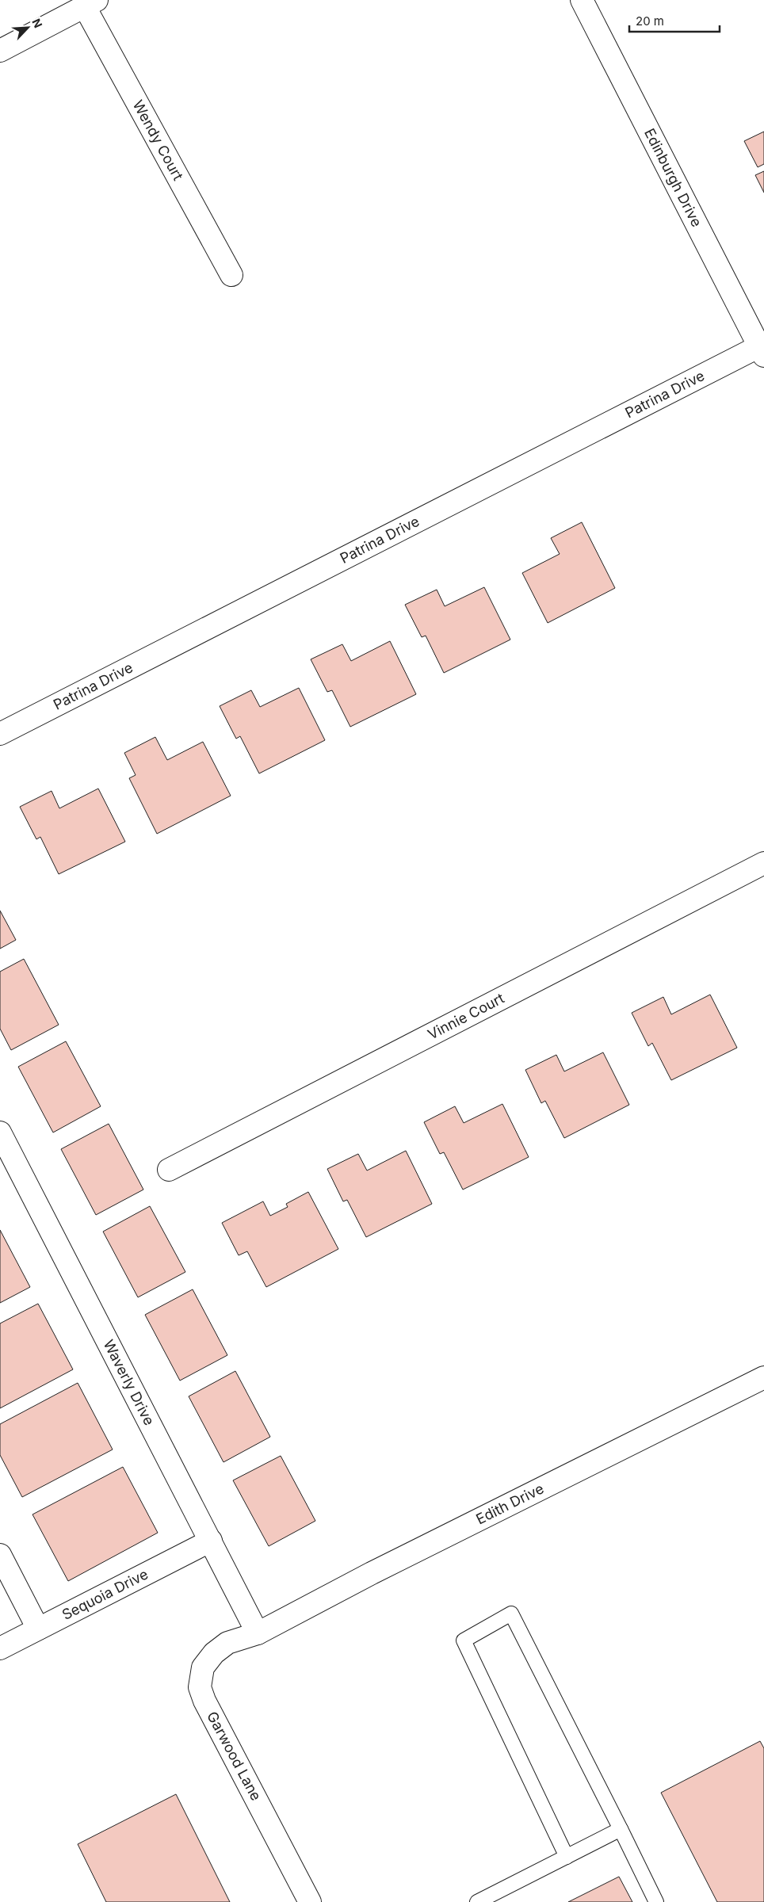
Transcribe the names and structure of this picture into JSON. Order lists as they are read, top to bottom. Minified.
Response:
{"streets":{"street":["Wendy Court","Edinburgh Drive","Patrina Drive","Vinnie Court","Waverly Drive","Edith Drive","Sequoia Drive","Garwood Lane"]},"crossings":[["Edinburgh Drive","Patrina Drive"],["Waverly Drive","Edith Drive"],["Waverly Drive","Sequoia Drive"],["Waverly Drive","Garwood Lane"],["Edith Drive","Garwood Lane"]],"scale_bar":"20 m","north":"top right"}
